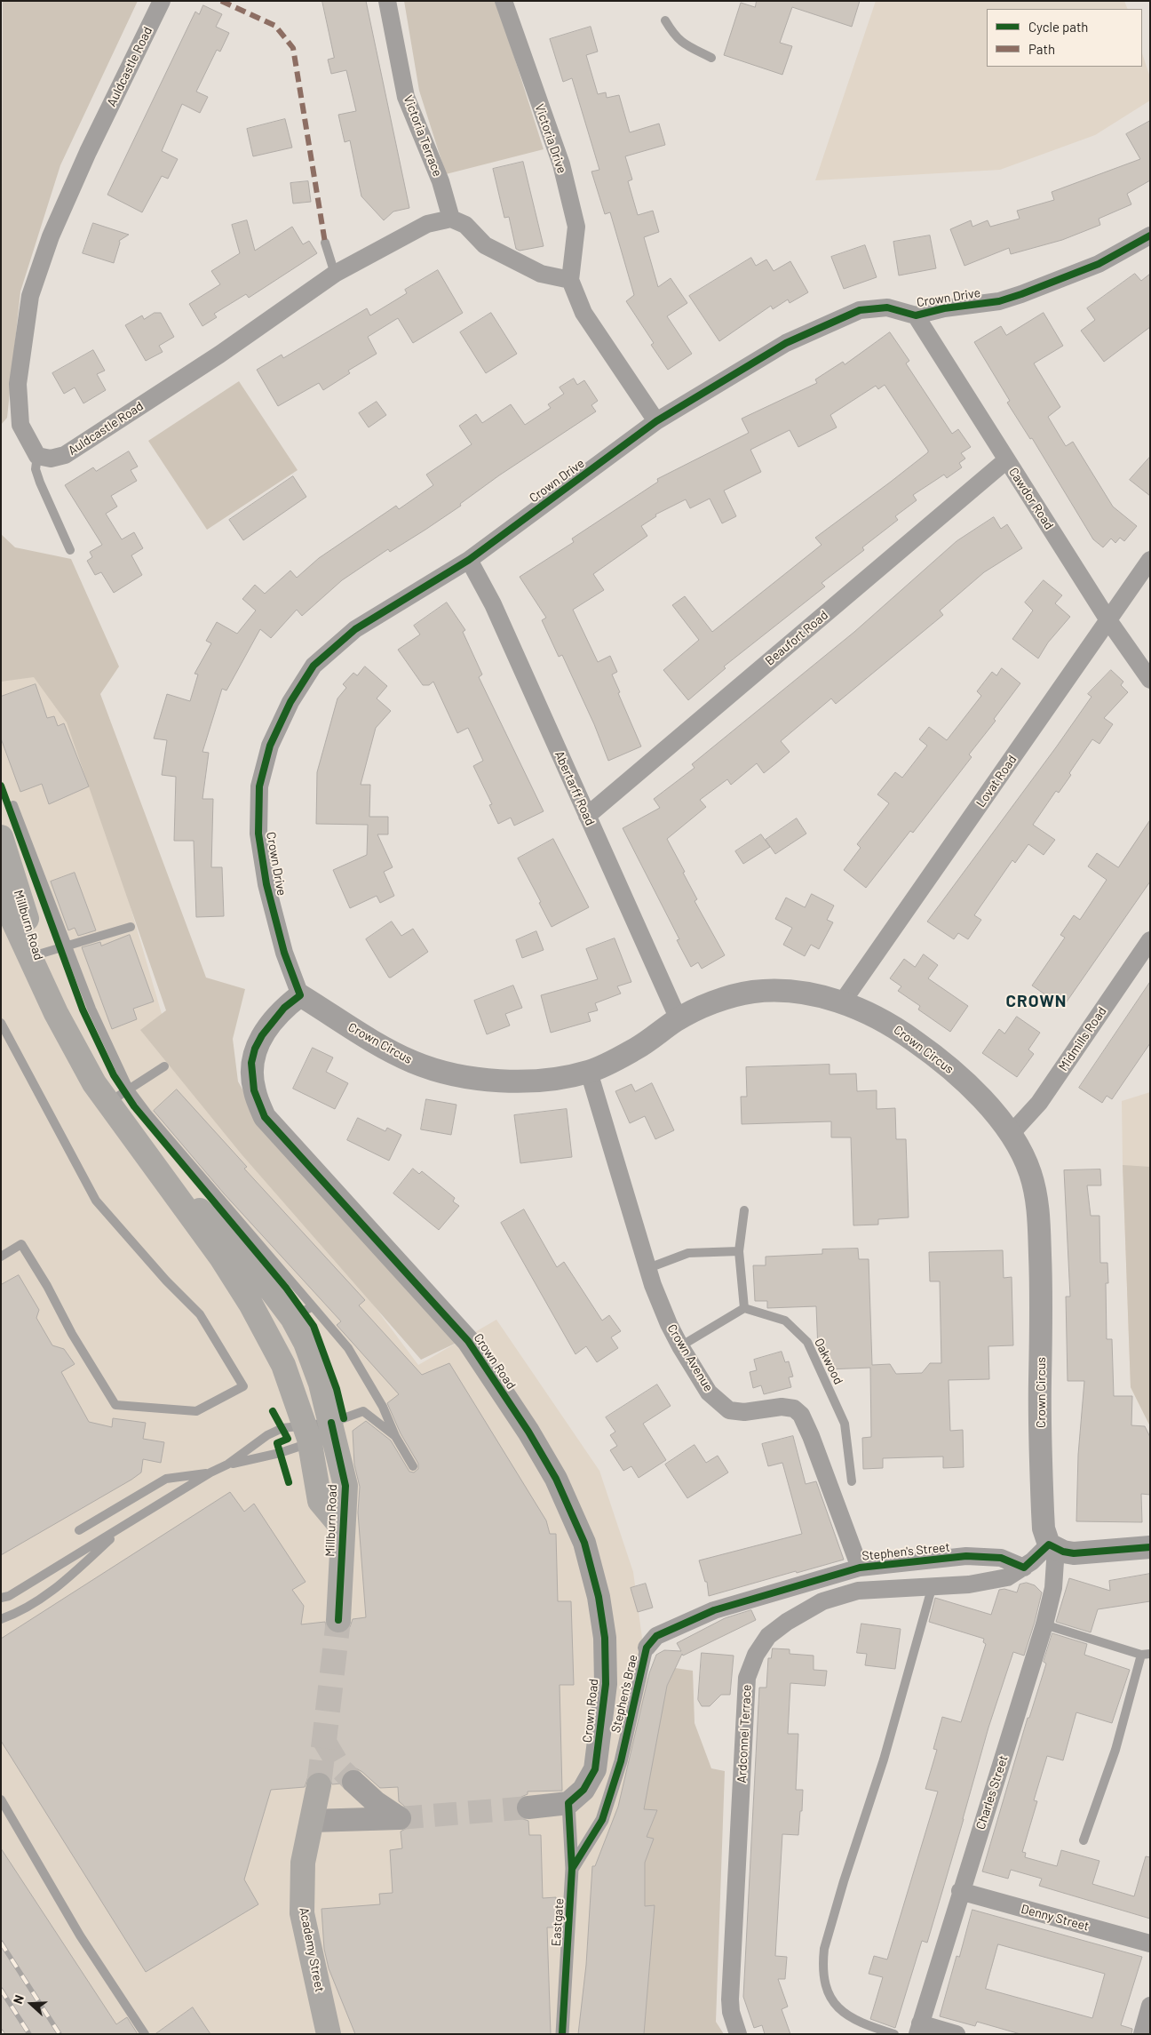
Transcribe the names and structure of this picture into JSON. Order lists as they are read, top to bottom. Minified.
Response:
{"streets":{"main road":["Millburn Road","Academy Street"],"street":["Auldcastle Road","Victoria Terrace","Victoria Drive","Crown Drive","Cawdor Road","Beaufort Road","Lovat Road","Abertarff Road","Midmills Road","Crown Circus","Crown Avenue","Crown Road","Stephen's Street","Stephen's Brae","Ardconnel Terrace","Charles Street","Denny Street","Eastgate"],"lane":["Oakwood"]},"crossings":[["Auldcastle Road","Victoria Terrace"],["Victoria Drive","Crown Drive"],["Crown Drive","Cawdor Road"],["Crown Drive","Abertarff Road"],["Crown Drive","Crown Circus"],["Crown Drive","Crown Road"],["Cawdor Road","Beaufort Road"],["Cawdor Road","Lovat Road"],["Beaufort Road","Abertarff Road"],["Lovat Road","Crown Circus"],["Abertarff Road","Crown Circus"],["Midmills Road","Crown Circus"],["Crown Circus","Crown Avenue"],["Crown Circus","Crown Road"],["Crown Circus","Ardconnel Terrace"],["Crown Circus","Charles Street"],["Crown Avenue","Stephen's Street"],["Stephen's Street","Stephen's Brae"],["Stephen's Street","Ardconnel Terrace"],["Stephen's Brae","Eastgate"],["Ardconnel Terrace","Charles Street"],["Charles Street","Denny Street"]],"districts":["CROWN"],"legend":["Cycle path","Path"],"north":"left"}
